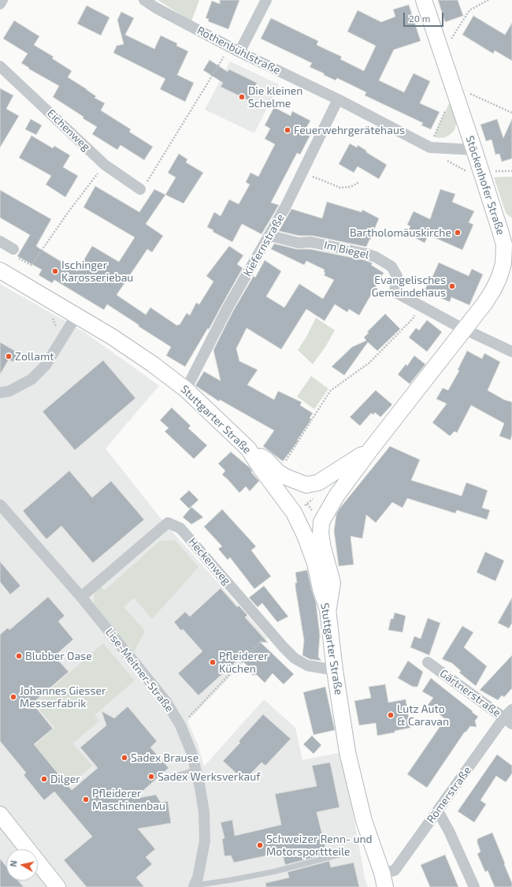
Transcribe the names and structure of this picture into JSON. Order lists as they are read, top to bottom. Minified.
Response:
{"streets":{"main road":["Stöckenhofer Straße","Stuttgarter Straße"],"street":["Rothenbühlstraße","Eichenweg","Kiefernstraße","Im Biegel","Heckenweg","Lise-Meitner-Straße","Gärtnerstraße","Römerstraße"]},"crossings":[["Rothenbühlstraße","Stöckenhofer Straße"],["Rothenbühlstraße","Kiefernstraße"],["Stöckenhofer Straße","Im Biegel"],["Kiefernstraße","Im Biegel"],["Kiefernstraße","Stuttgarter Straße"],["Stuttgarter Straße","Heckenweg"],["Stuttgarter Straße","Römerstraße"],["Heckenweg","Lise-Meitner-Straße"],["Gärtnerstraße","Römerstraße"]],"places":["Die kleinen Schelme","Feuerwehrgerätehaus","Bartholomäuskirche","Ischinger Karosseriebau","Evangelisches Gemeindehaus","Zollamt","Blubber Oase","Pfleiderer Küchen","Johannes Giesser Messerfabrik","Lutz Auto & Caravan","Sadex Brause","Sadex Werksverkauf","Dilger","Pfleiderer Maschinenbau","Schweizer Renn- und Motorsporttteile"],"scale_bar":"20 m","north":"left"}
